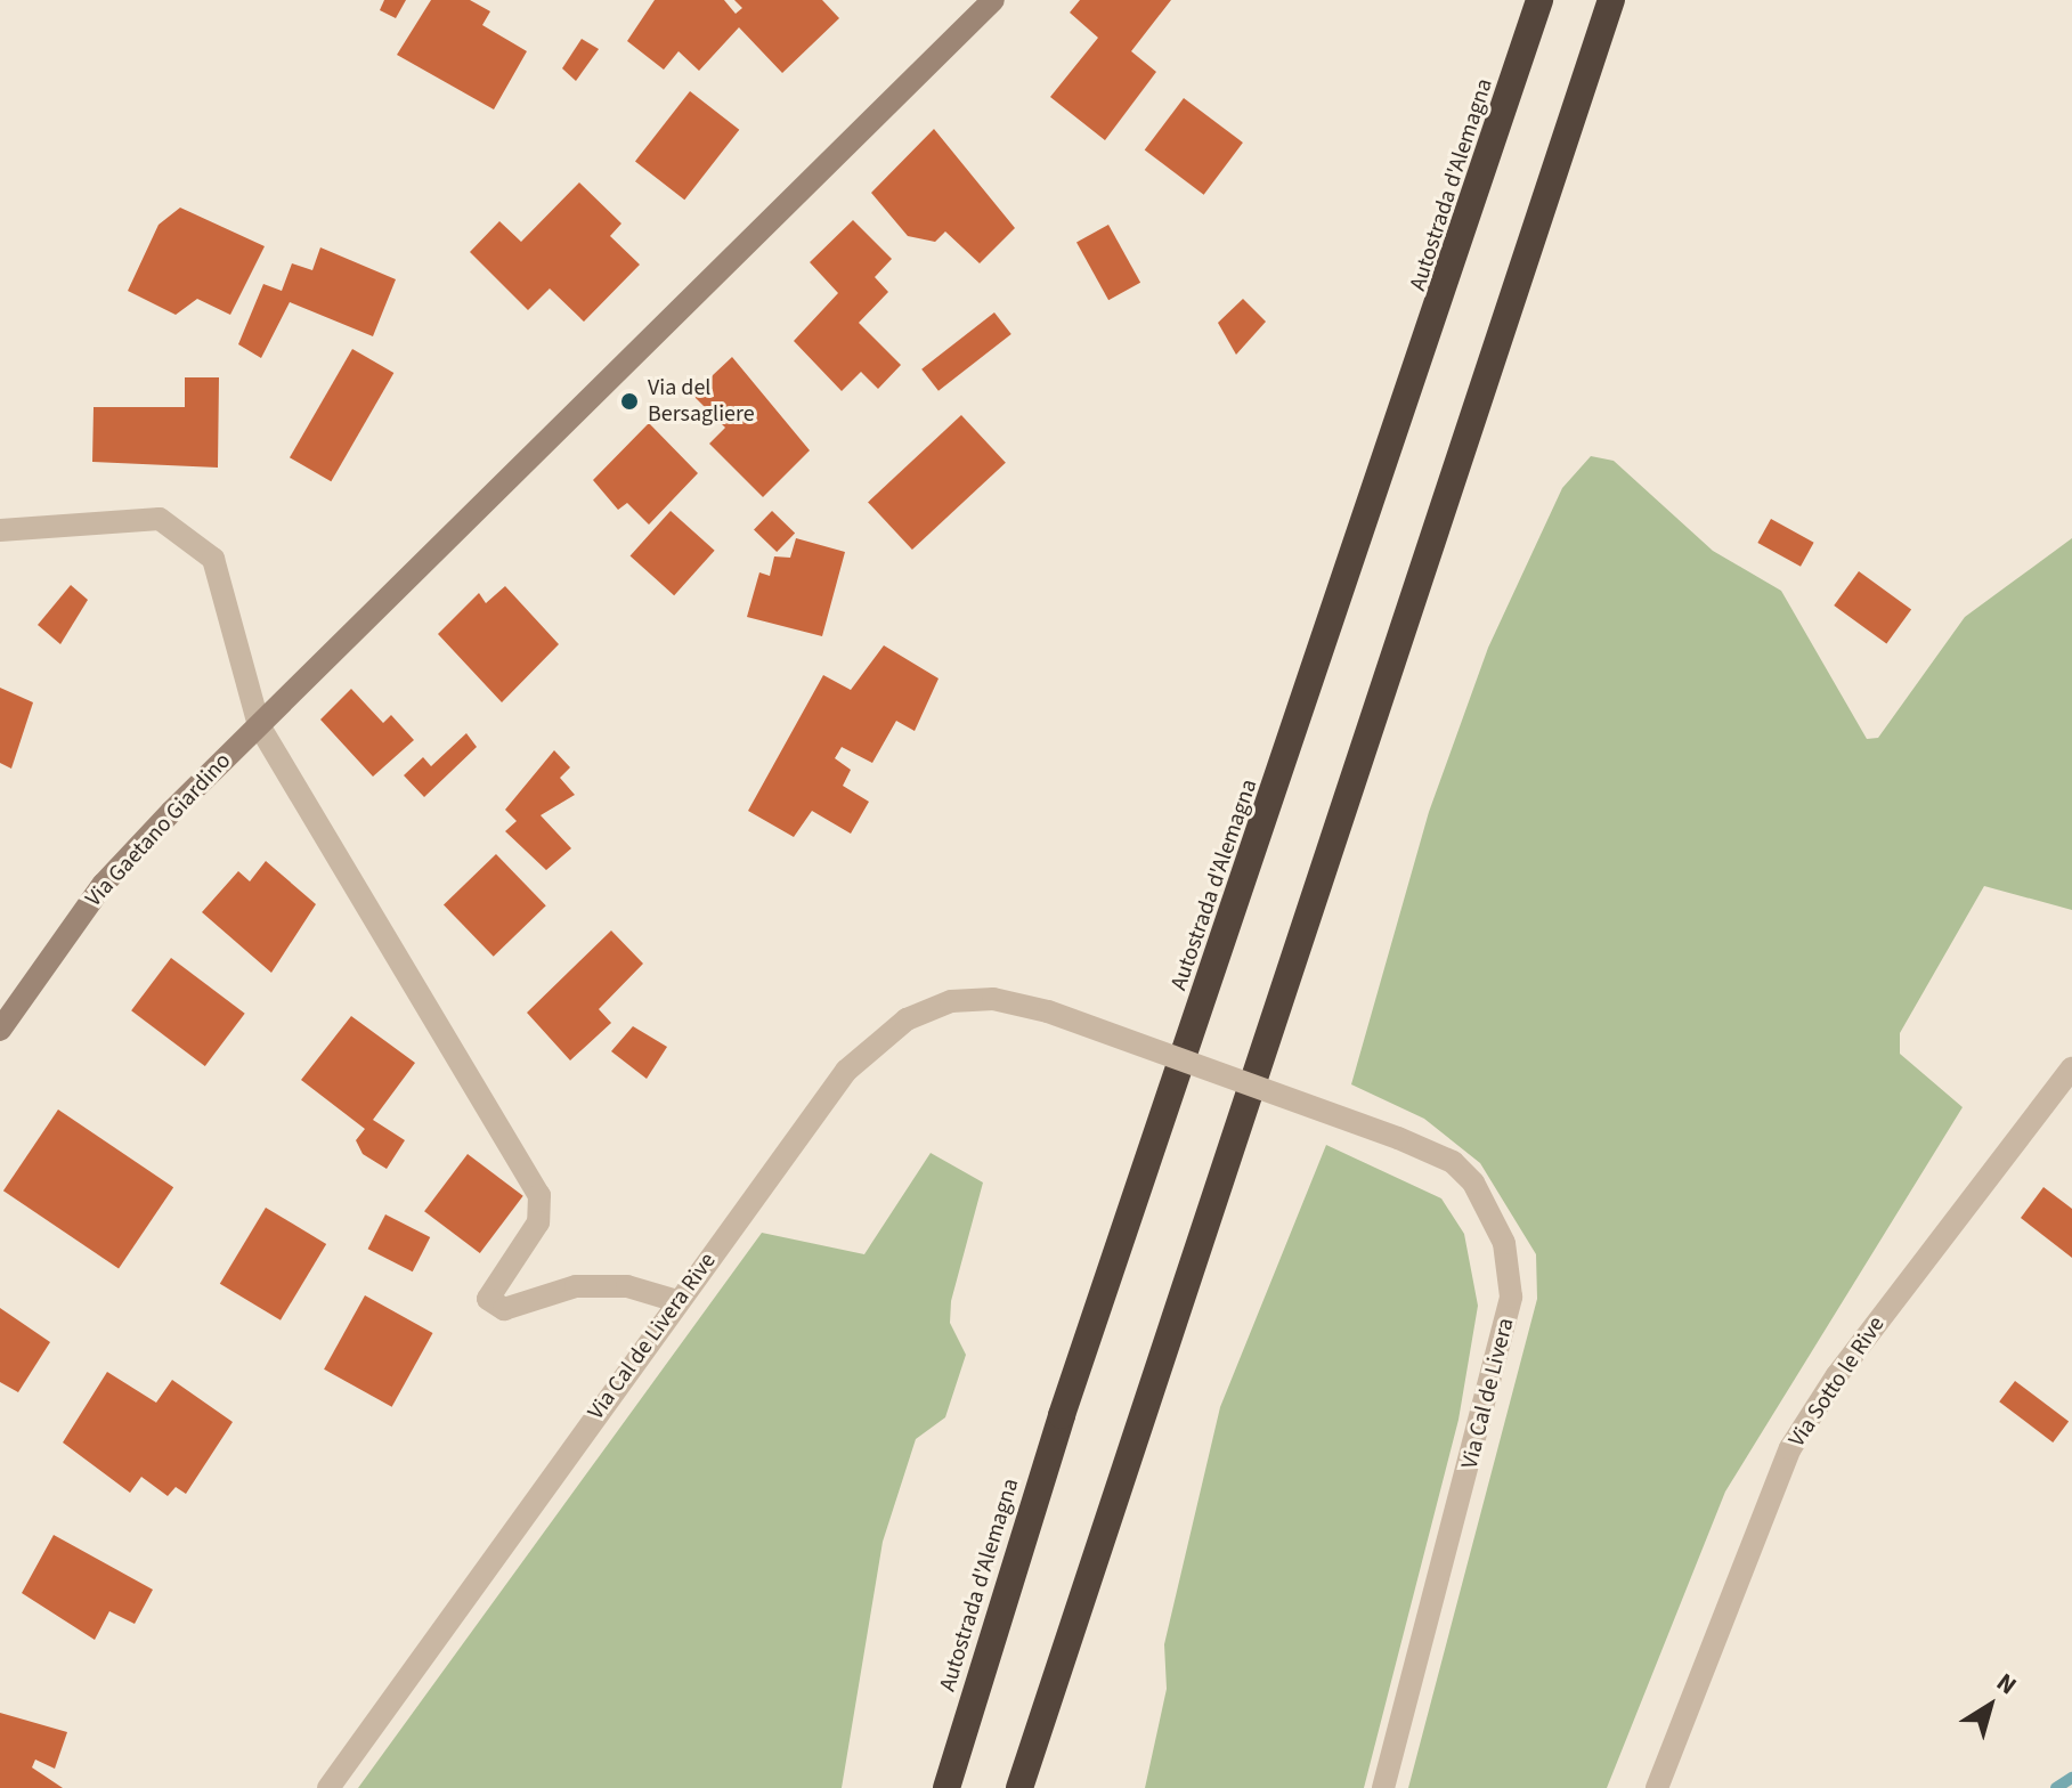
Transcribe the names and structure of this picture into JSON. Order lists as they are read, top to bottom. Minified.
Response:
{"streets":{"highway":["Autostrada d'Alemagna"],"main road":["Via Gaetano Giardino"],"street":["Via Cal de Livera Rive","Via Sotto le Rive","Via Cal de Livera"]},"crossings":[["Via Cal de Livera Rive","Via Cal de Livera"]],"places":["Via del Bersagliere"],"north":"top right"}
